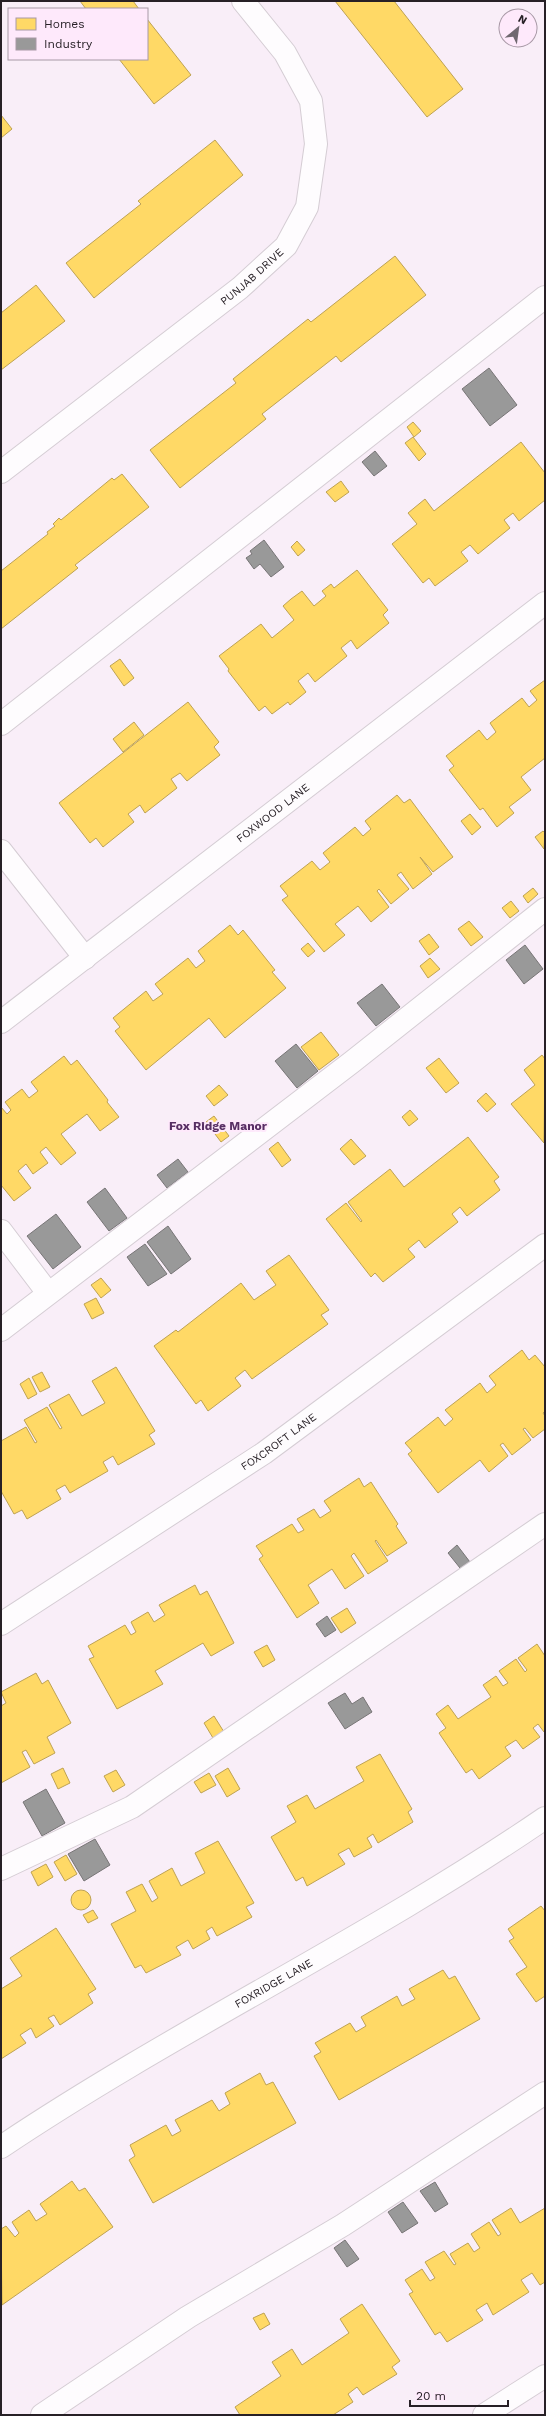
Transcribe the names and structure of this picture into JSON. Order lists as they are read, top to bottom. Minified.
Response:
{"streets":{"street":["PUNJAB DRIVE","FOXWOOD LANE","FOXCROFT LANE","FOXRIDGE LANE"]},"districts":["Fox Ridge Manor"],"legend":["Homes","Industry"],"scale_bar":"20 m","north":"top right"}
